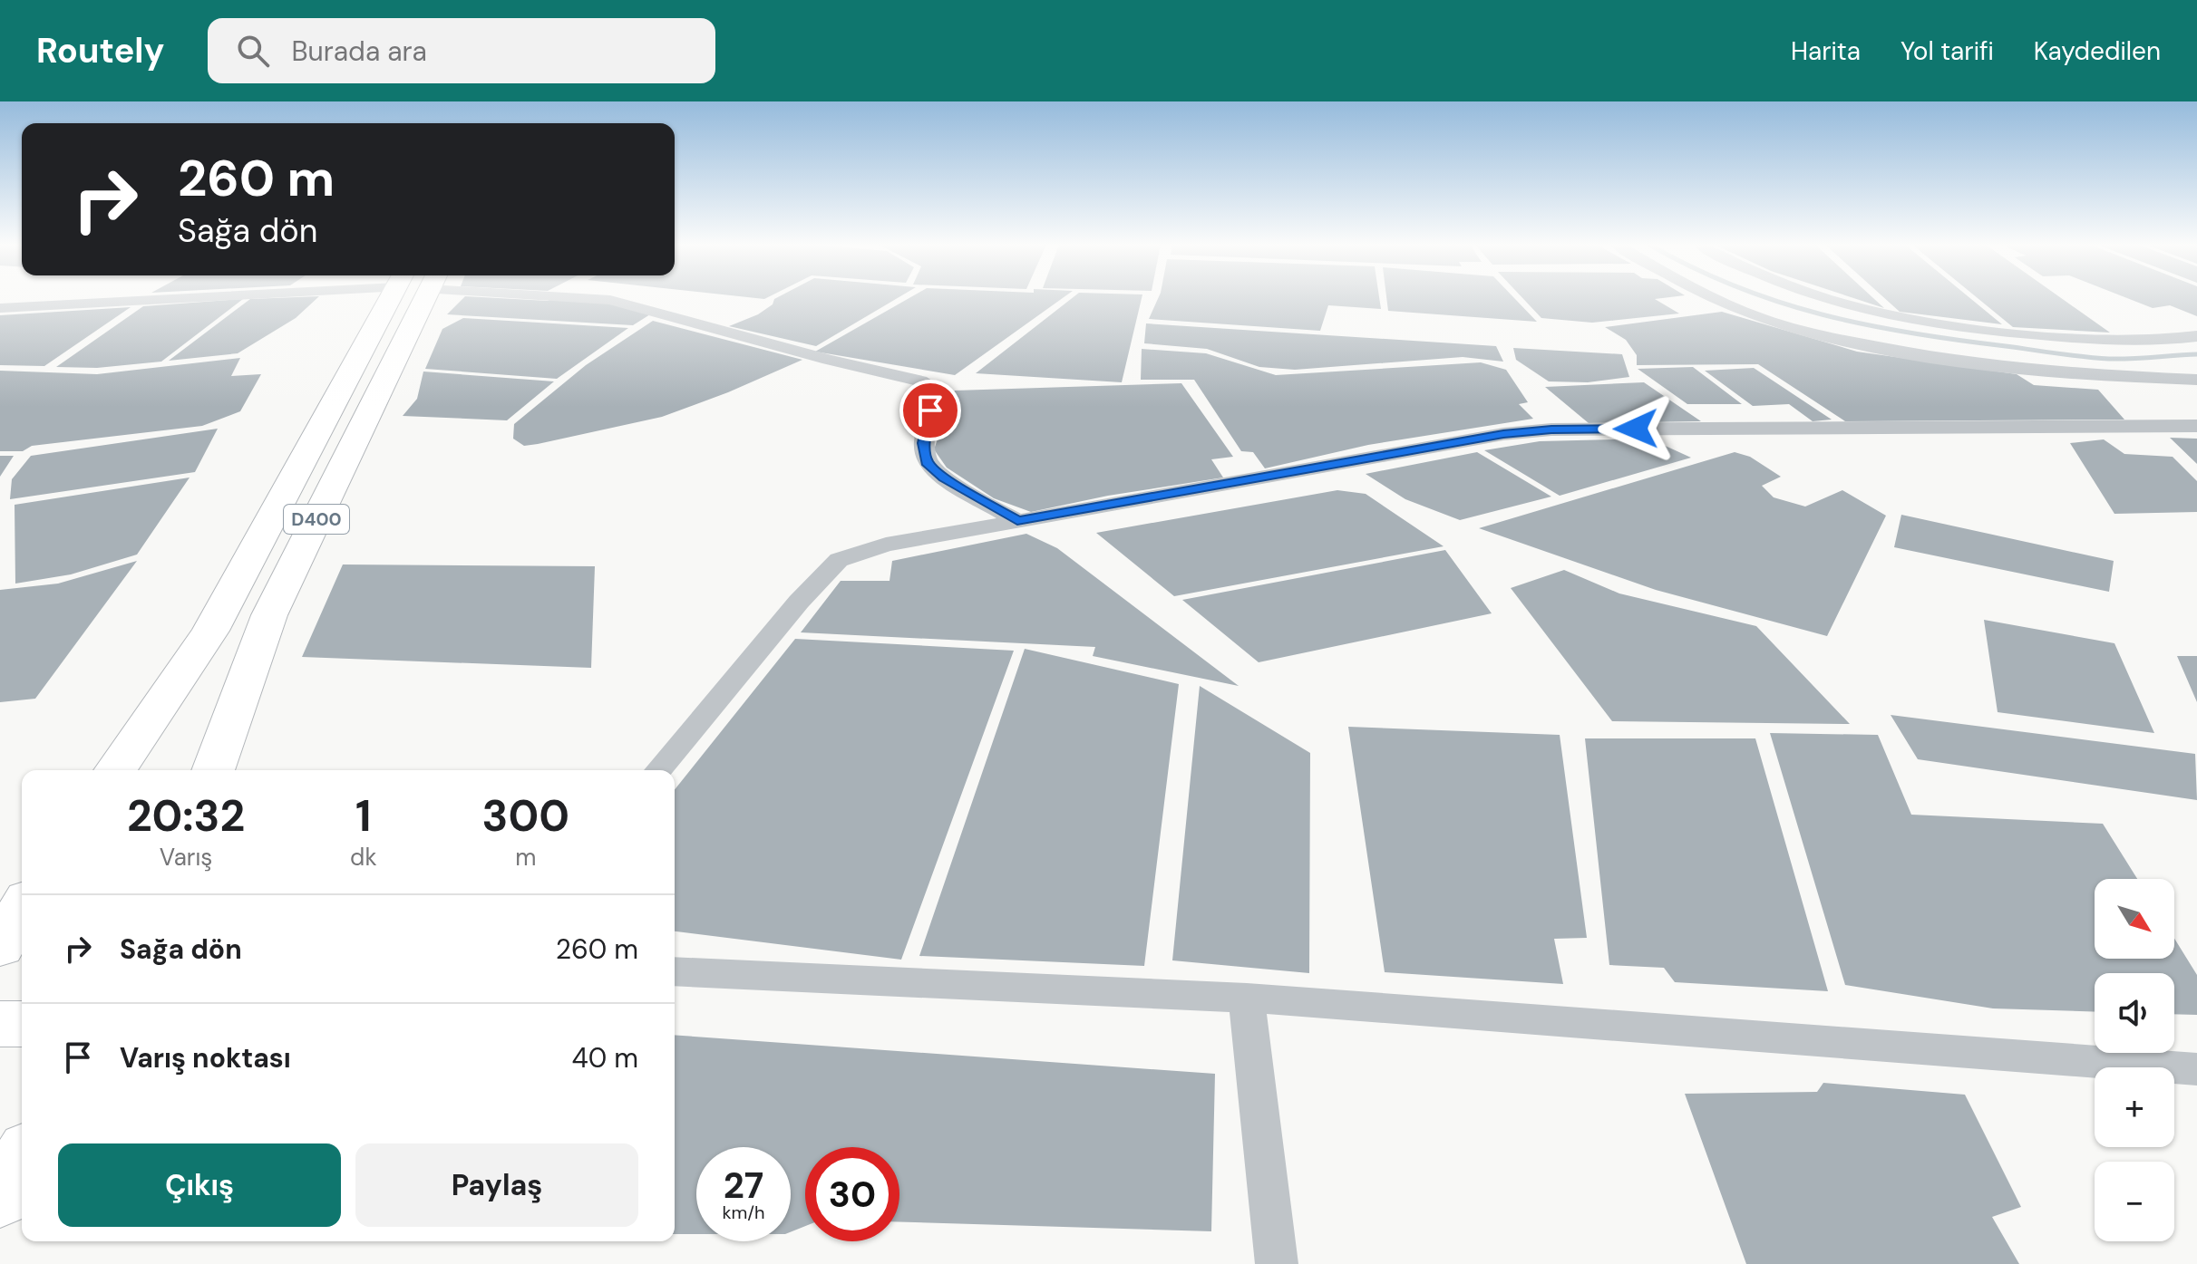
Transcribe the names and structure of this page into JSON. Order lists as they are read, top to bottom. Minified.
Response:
{"streets":{"highway":["D400"]},"north":"bottom right","page":{"header":"Routely","search":"Burada ara","nav":["Harita","Yol tarifi","Kaydedilen"],"turn":["260 m","Sağa dön"],"eta":["20:32","Varış","1","dk","300","m"],"map_buttons":["+","−"],"list":[{"name":"Sağa dön","value":"260 m"},{"name":"Varış noktası","value":"40 m"}],"buttons":["Çıkış","Paylaş"],"speed":"27 km/h","limit":"30"}}
